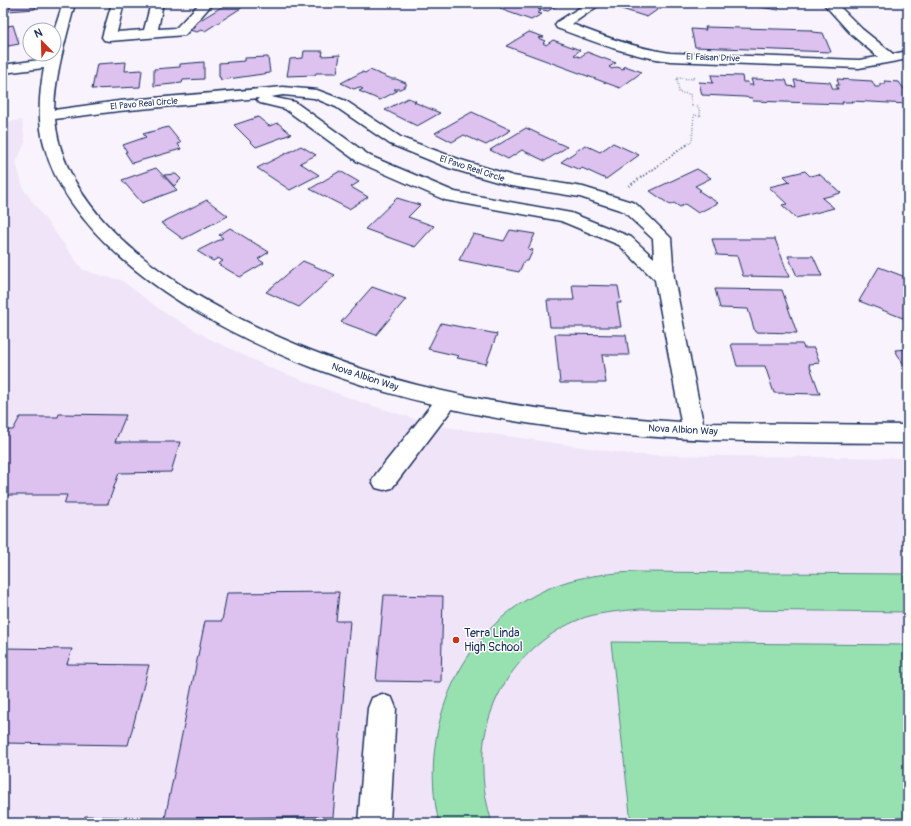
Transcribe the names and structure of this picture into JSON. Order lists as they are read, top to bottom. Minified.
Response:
{"streets":{"street":["El Faisan Drive","El Pavo Real Circle","Nova Albion Way"]},"crossings":[["El Pavo Real Circle","Nova Albion Way"]],"places":["Terra Linda High School"],"north":"top left"}
